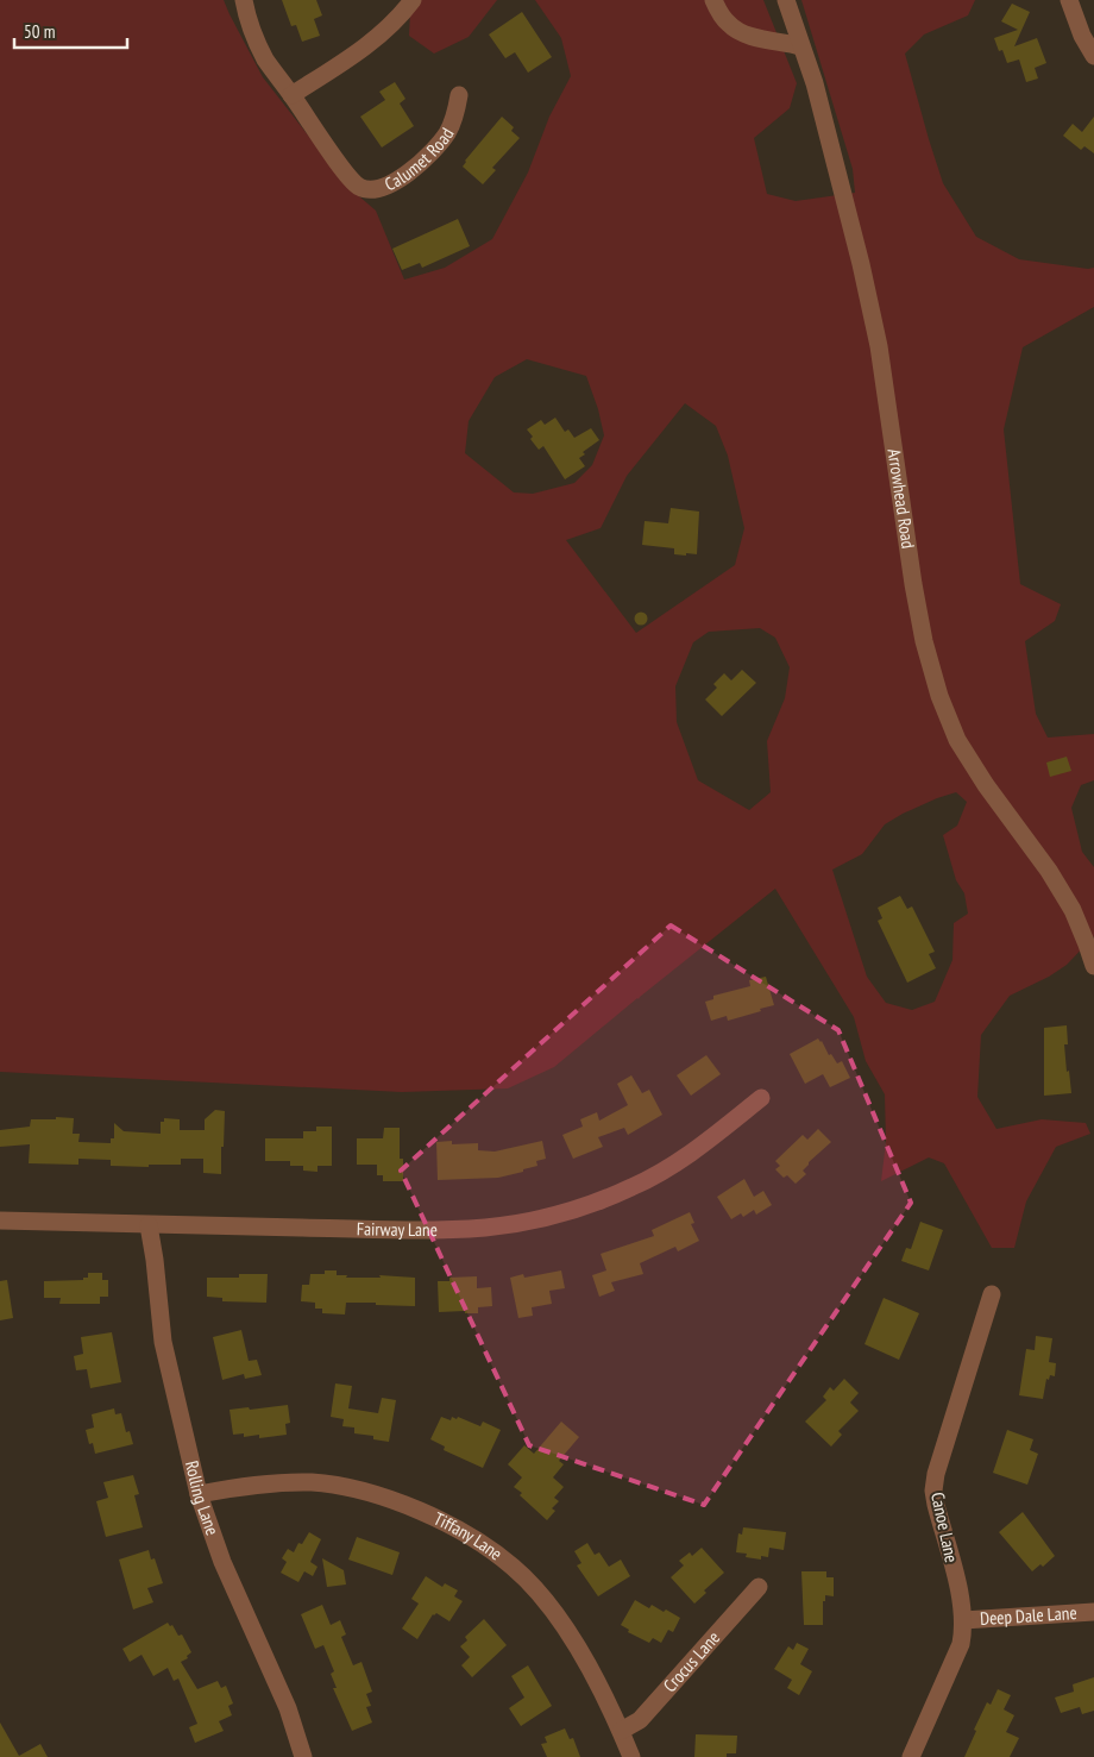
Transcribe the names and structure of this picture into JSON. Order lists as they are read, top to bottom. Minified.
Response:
{"streets":{"street":["Calumet Road","Arrowhead Road","Fairway Lane","Rolling Lane","Canoe Lane","Tiffany Lane","Deep Dale Lane","Crocus Lane"]},"crossings":[["Fairway Lane","Rolling Lane"],["Rolling Lane","Tiffany Lane"],["Canoe Lane","Deep Dale Lane"],["Tiffany Lane","Crocus Lane"]],"scale_bar":"50 m"}
